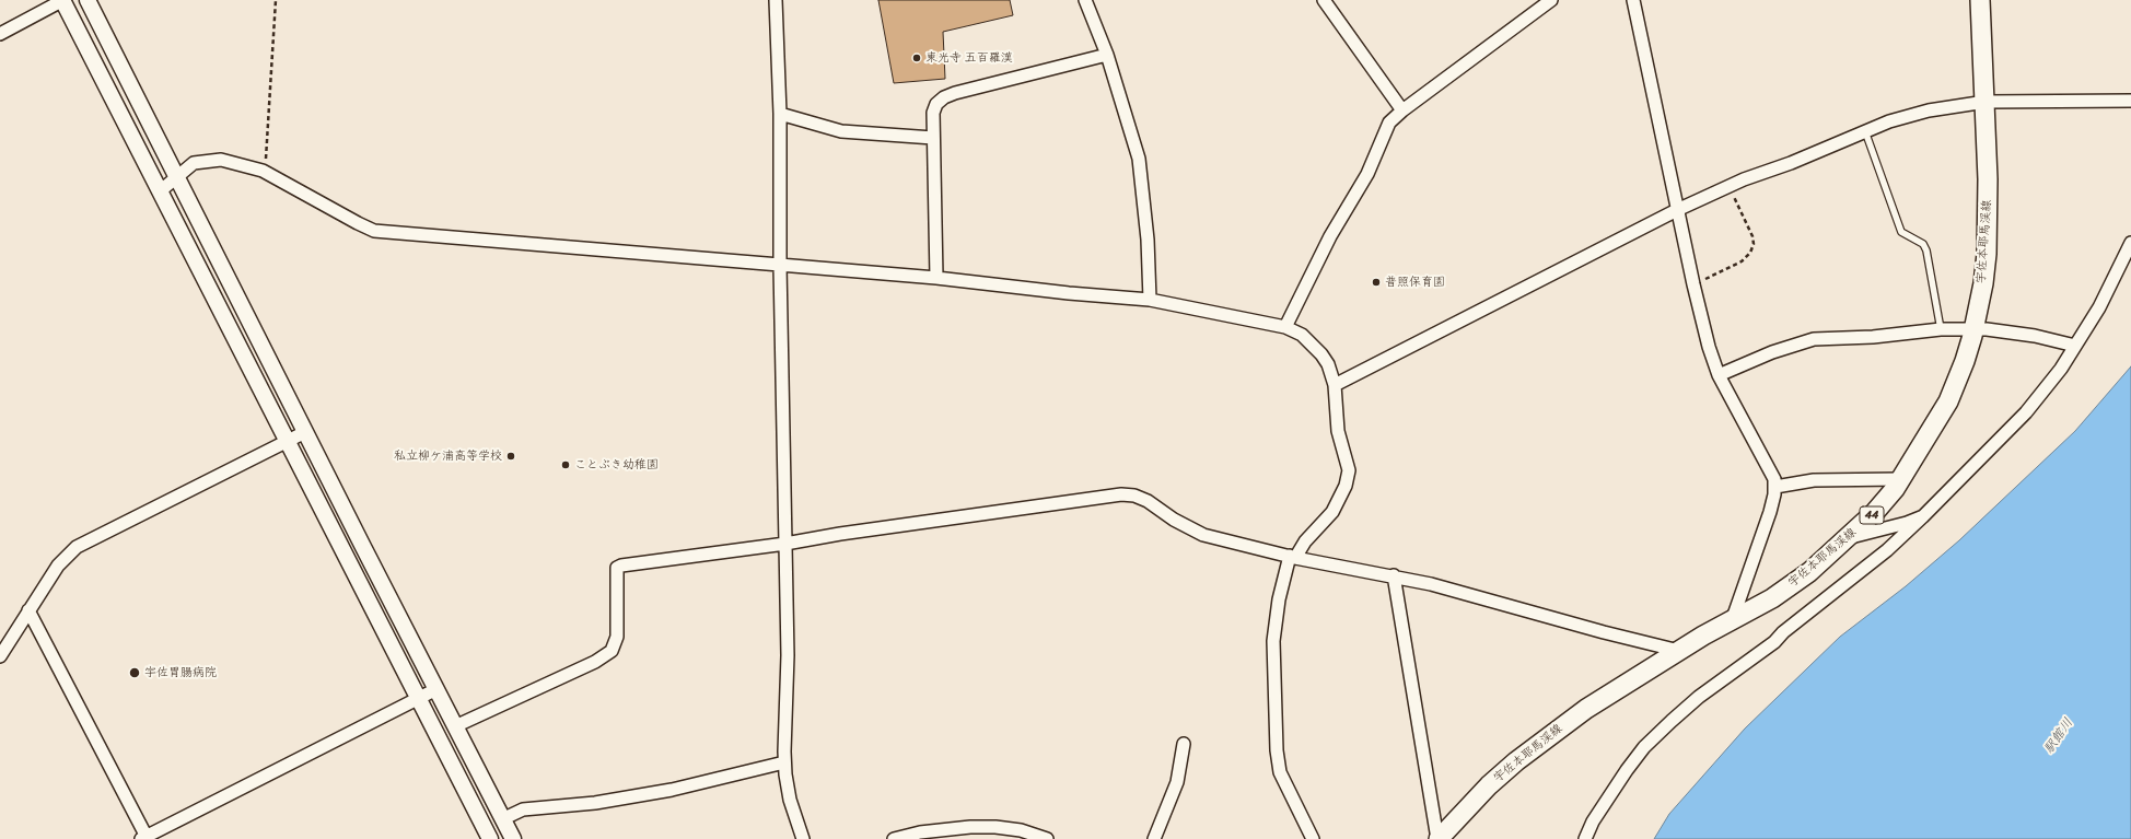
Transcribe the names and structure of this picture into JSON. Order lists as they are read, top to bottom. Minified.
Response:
{"streets":{"main road":["宇佐本耶馬渓線","44"]},"water":["駅館川"],"places":["東光寺 五百羅漢","普照保育園","私立柳ケ浦高等学校","ことぶき幼稚園","宇佐胃腸病院"]}
